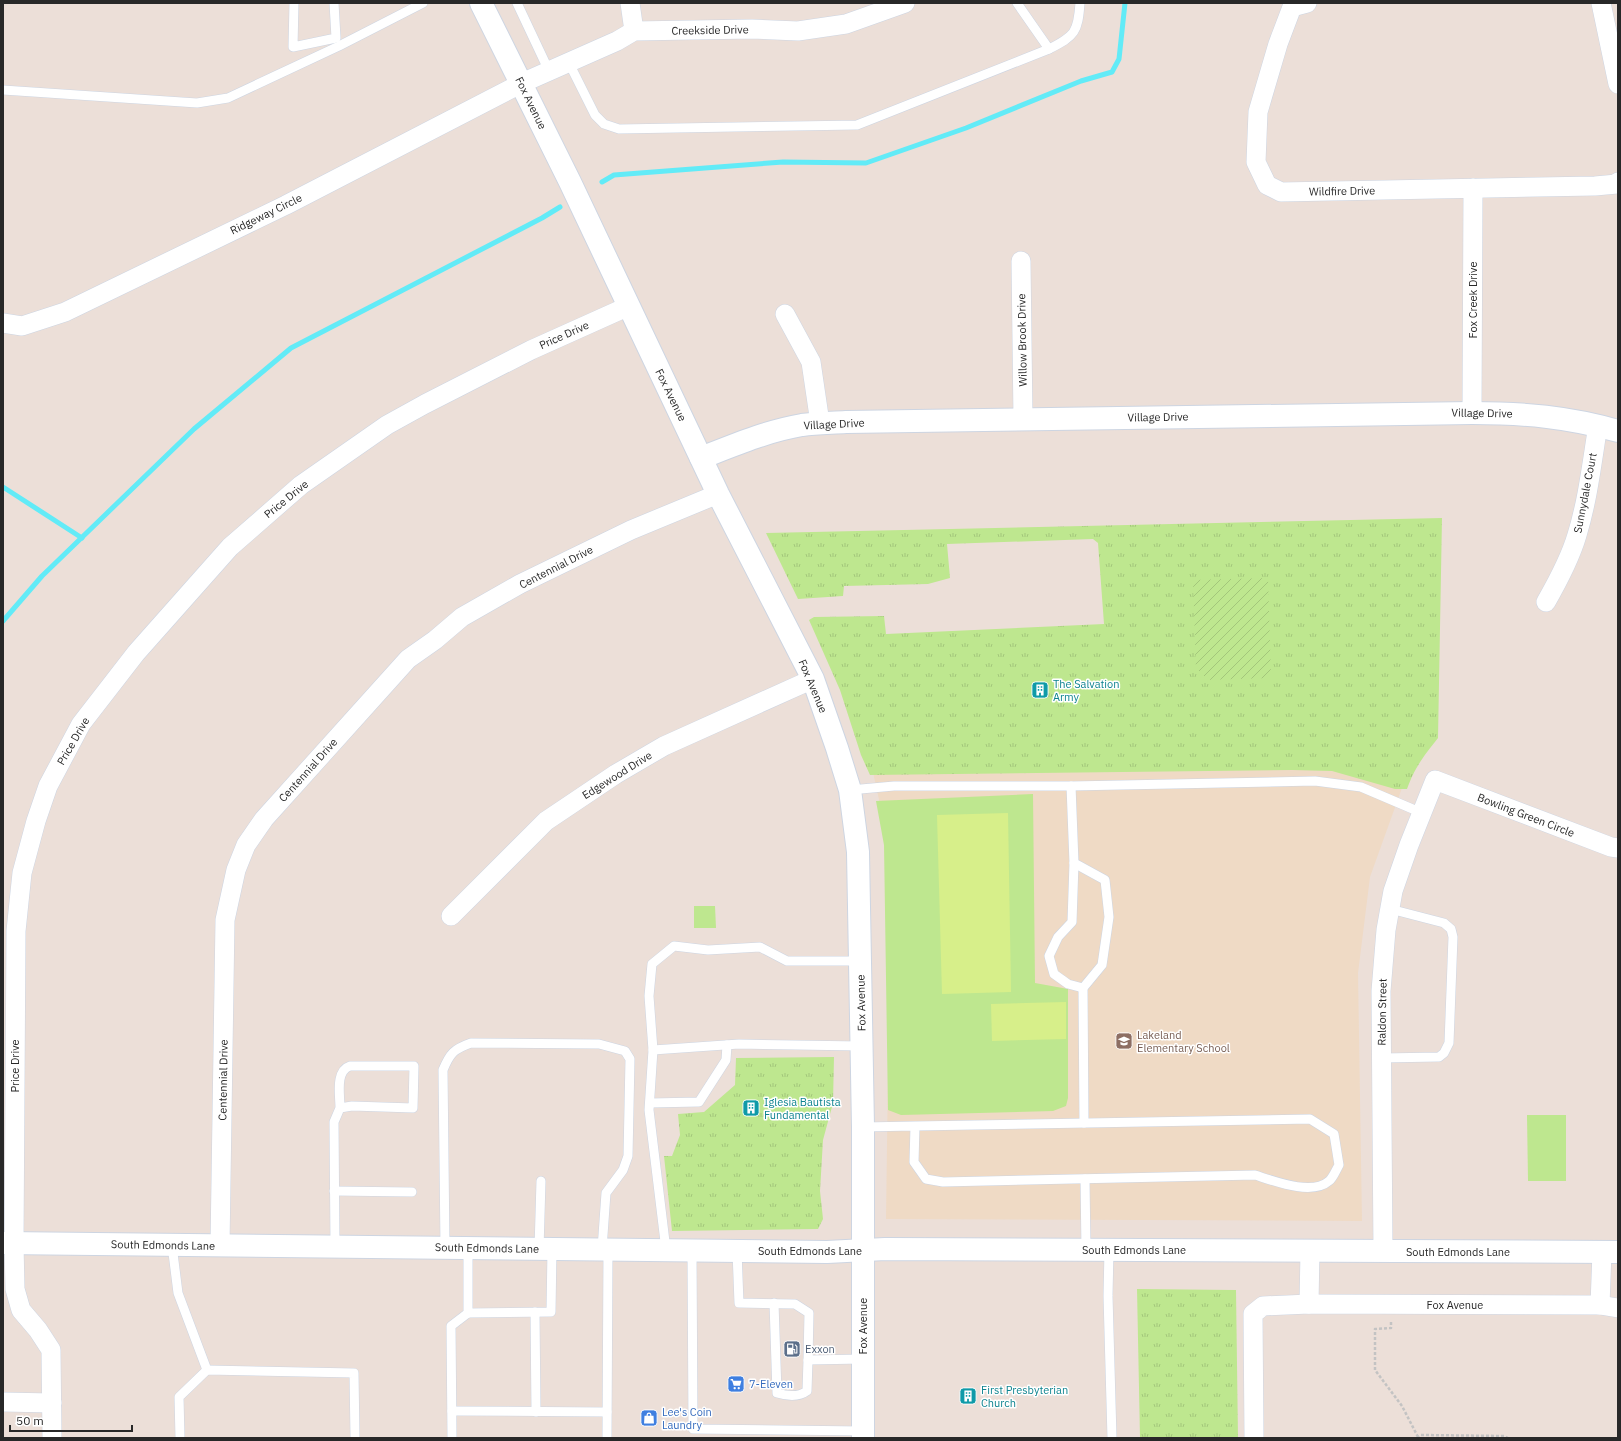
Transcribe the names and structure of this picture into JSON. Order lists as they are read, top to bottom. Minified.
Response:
{"streets":{"street":["Creekside Drive","Fox Avenue","Wildfire Drive","Ridgeway Circle","Fox Creek Drive","Price Drive","Willow Brook Drive","Village Drive","Sunnydale Court","Centennial Drive","Edgewood Drive","Bowling Green Circle","Raldon Street","South Edmonds Lane"]},"crossings":[["Creekside Drive","Fox Avenue"],["Creekside Drive","Ridgeway Circle"],["Fox Avenue","Ridgeway Circle"],["Fox Avenue","Price Drive"],["Fox Avenue","Village Drive"],["Fox Avenue","Centennial Drive"],["Fox Avenue","Edgewood Drive"],["Fox Avenue","South Edmonds Lane"],["Wildfire Drive","Fox Creek Drive"],["Fox Creek Drive","Village Drive"],["Price Drive","South Edmonds Lane"],["Willow Brook Drive","Village Drive"],["Village Drive","Sunnydale Court"],["Centennial Drive","South Edmonds Lane"],["Bowling Green Circle","Raldon Street"],["Raldon Street","South Edmonds Lane"]],"places":{"building":["The Salvation Army","Iglesia Bautista Fundamental","First Presbyterian Church"],"school or university":["Lakeland Elementary School"],"fuel station":["Exxon"],"supermarket":["7-Eleven"],"shop":["Lee's Coin Laundry"]},"scale_bar":"50 m"}
